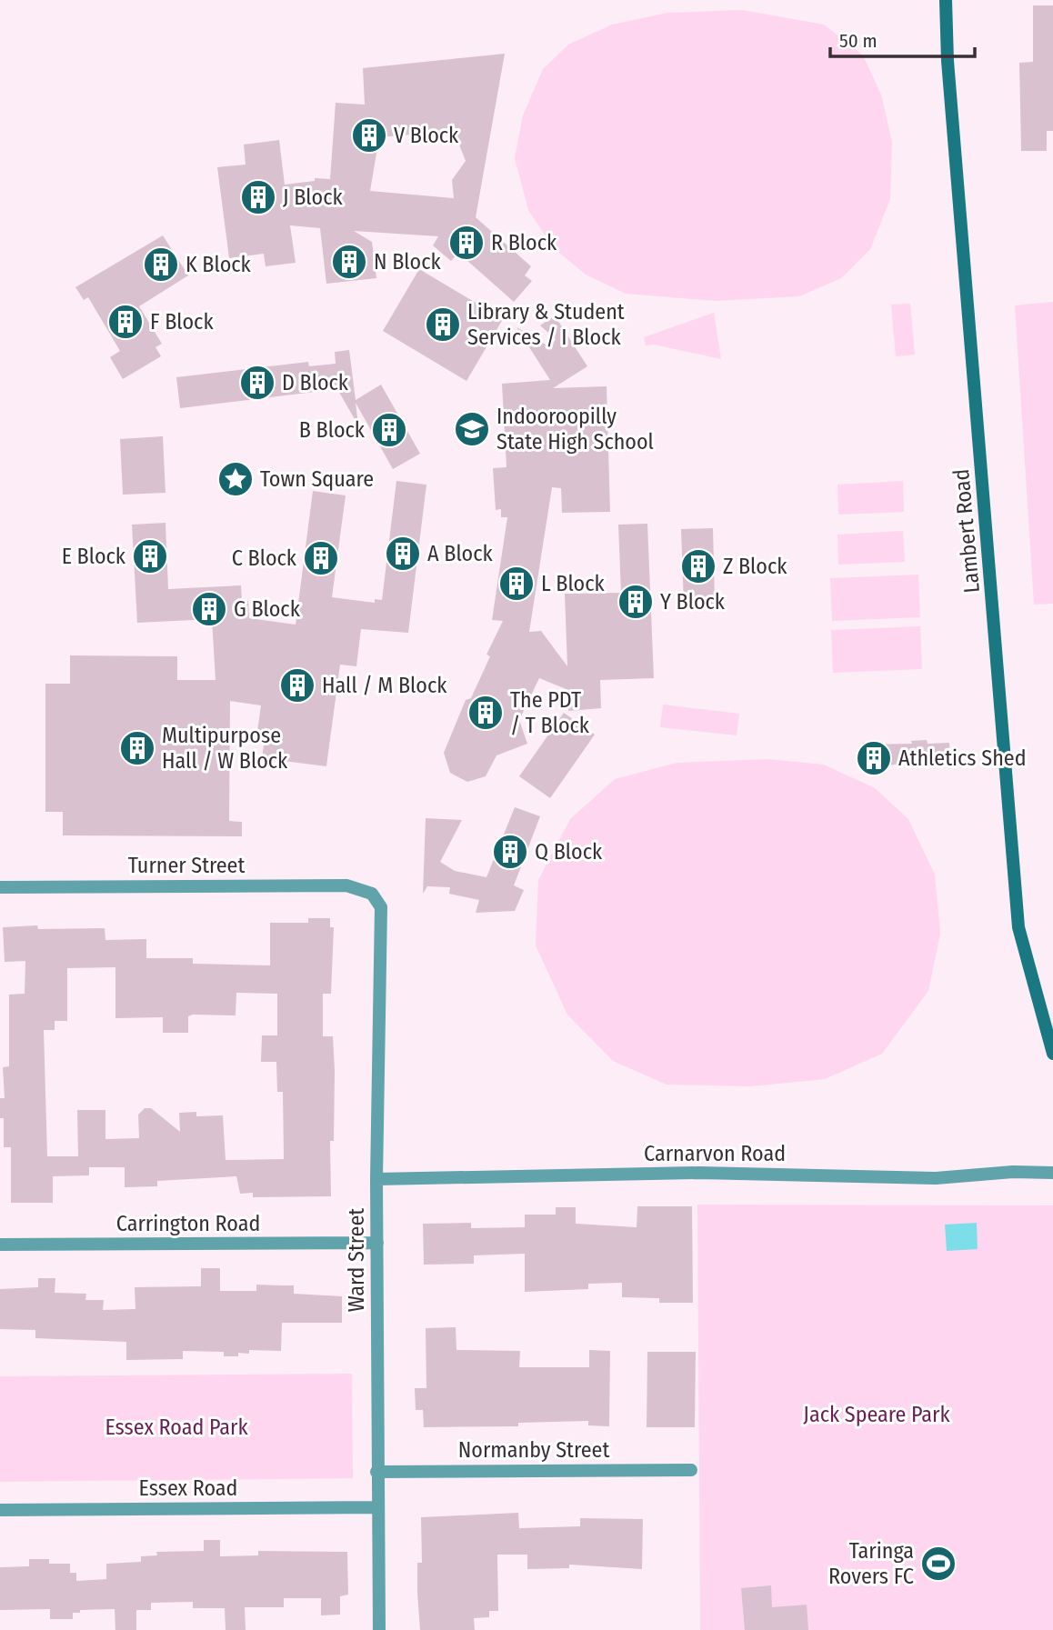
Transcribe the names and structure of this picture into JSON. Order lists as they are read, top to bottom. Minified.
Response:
{"streets":{"main road":["Lambert Road"],"street":["Turner Street","Carnarvon Road","Carrington Road","Ward Street","Normanby Street","Essex Road"]},"crossings":[["Turner Street","Ward Street"],["Carnarvon Road","Ward Street"],["Carrington Road","Ward Street"],["Ward Street","Normanby Street"],["Ward Street","Essex Road"]],"parks":["Jack Speare Park","Essex Road Park"],"places":{"building":["V Block","J Block","R Block","N Block","K Block","F Block","Library & Student Services / I Block","D Block","B Block","A Block","E Block","C Block","Z Block","L Block","Y Block","G Block","Hall / M Block","The PDT / T Block","Multipurpose Hall / W Block","Athletics Shed","Q Block"],"school or university":["Indooroopilly State High School"],"place":["Town Square"],"sports":["Taringa Rovers FC"]},"scale_bar":"50 m"}
